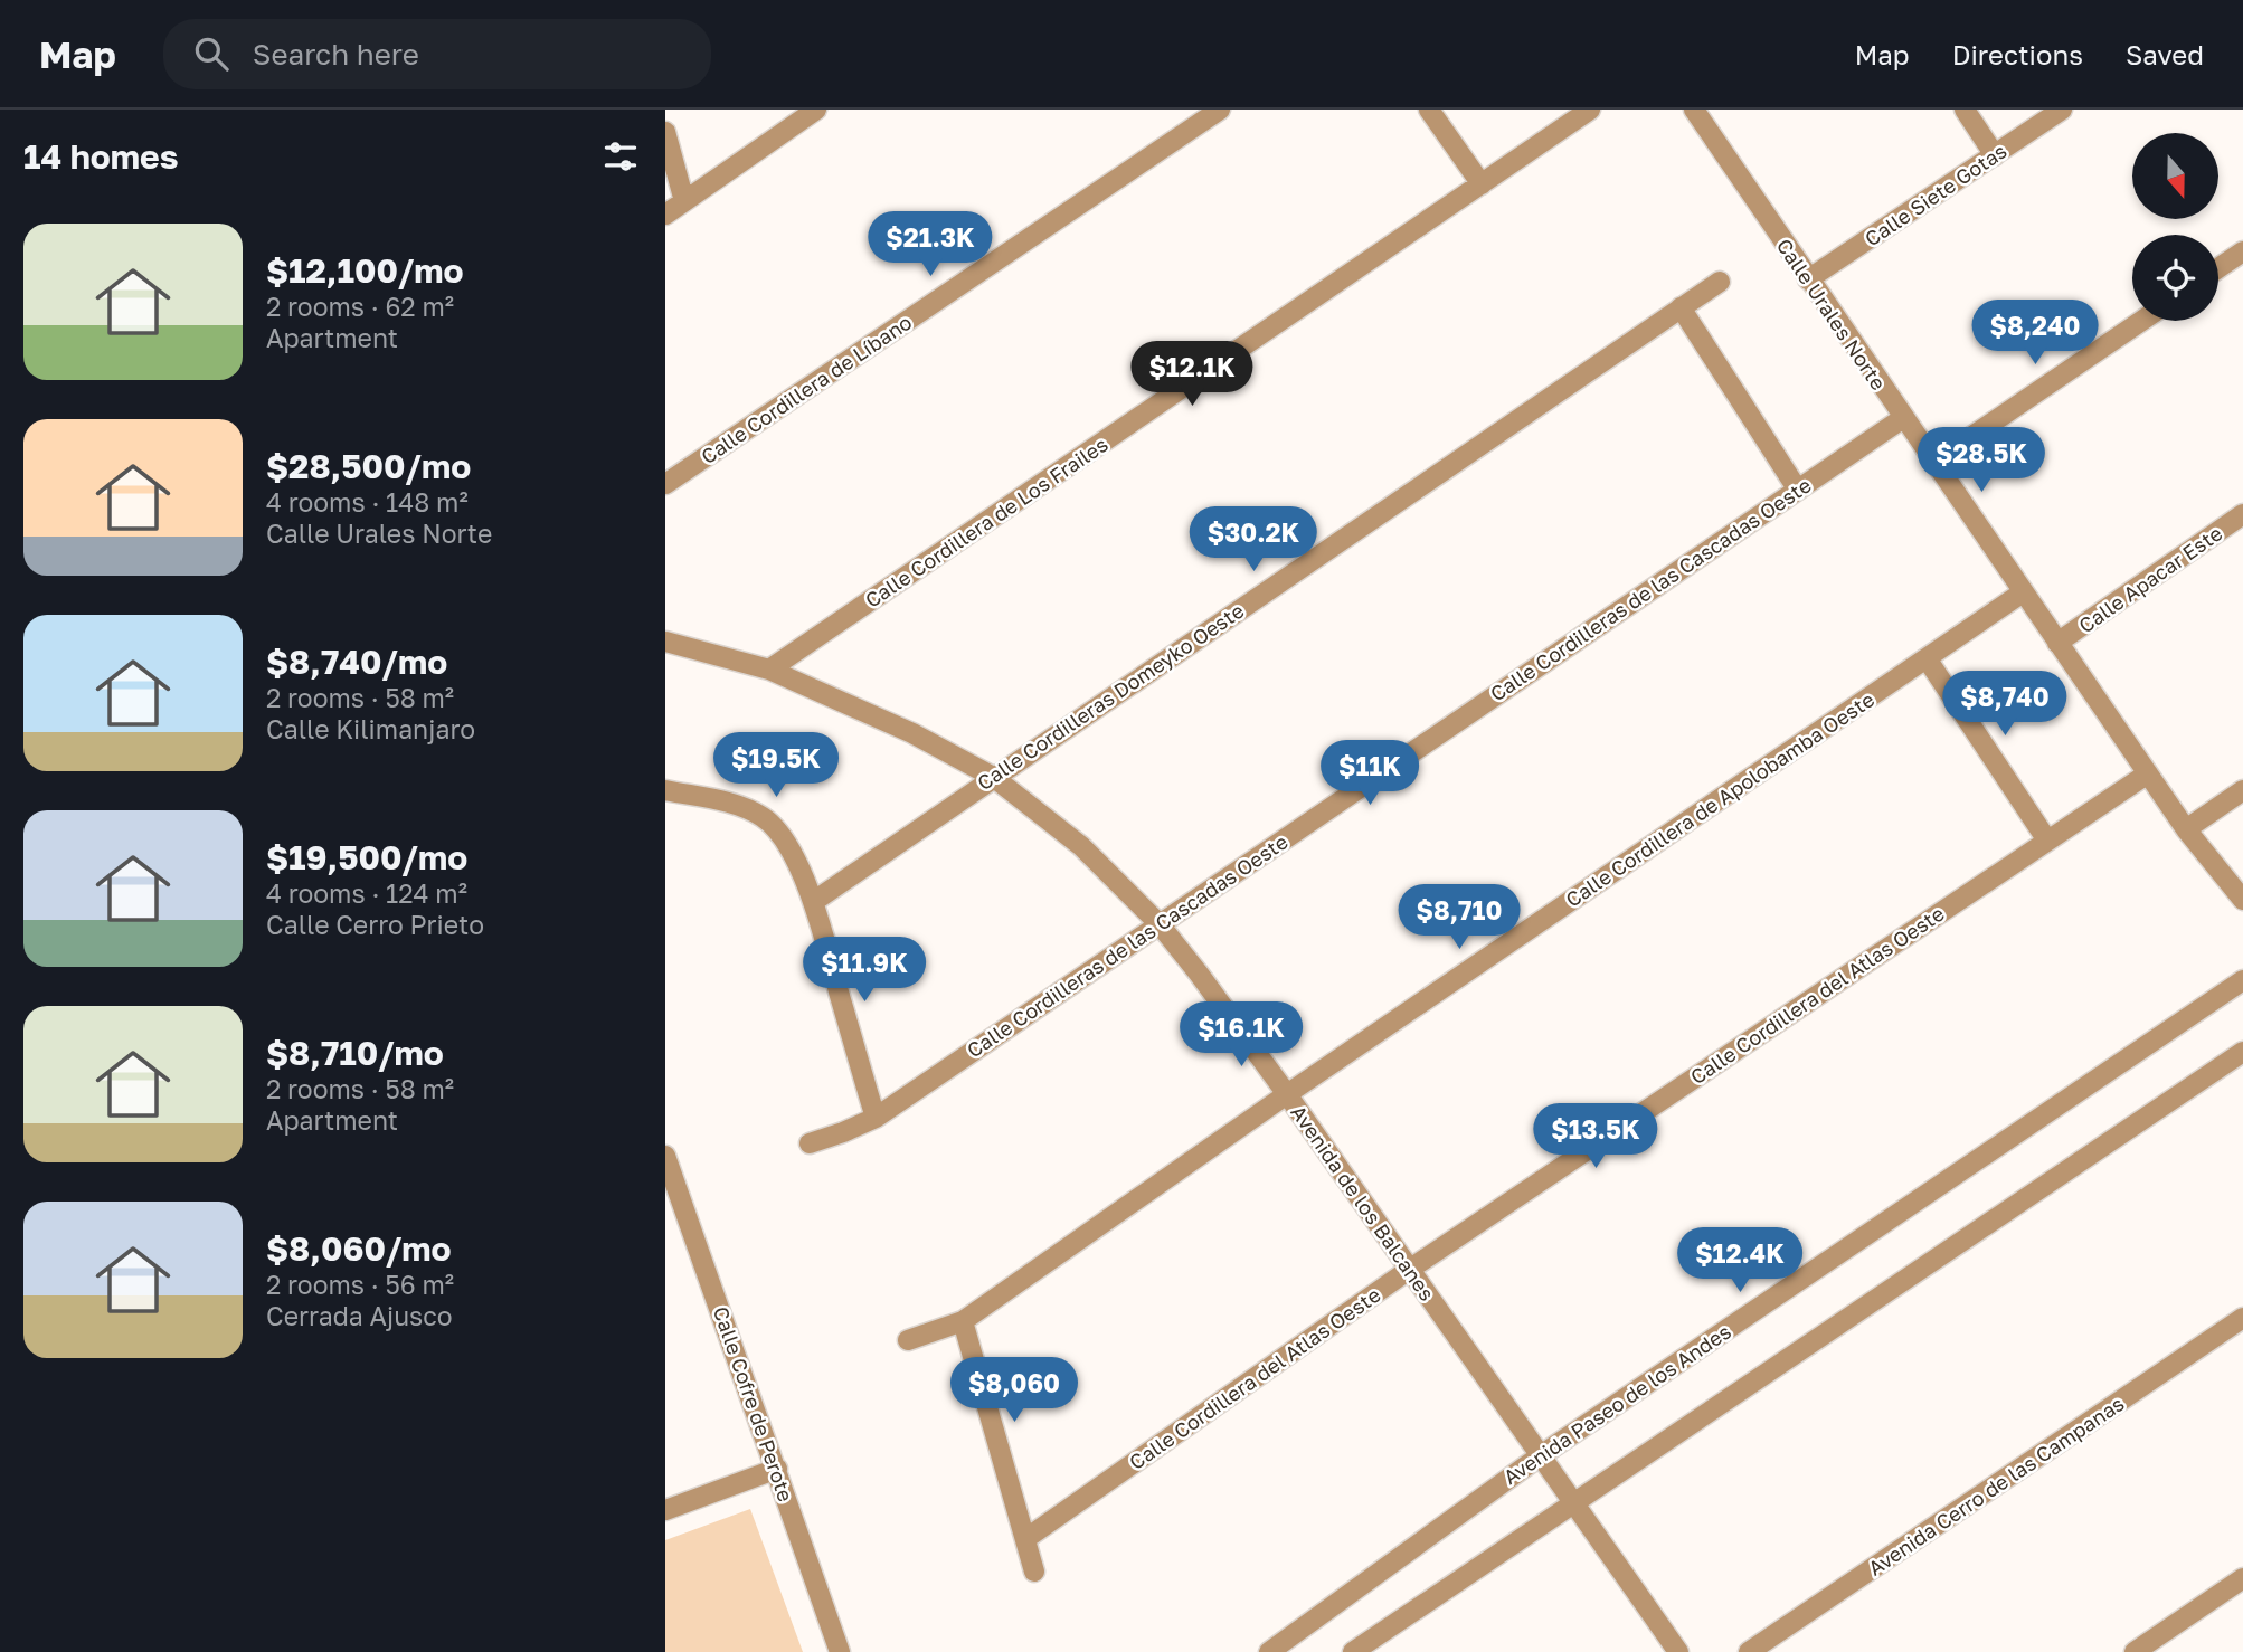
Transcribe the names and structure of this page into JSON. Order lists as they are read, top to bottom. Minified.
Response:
{"streets":{"street":["Calle Siete Gotas","Calle Urales Norte","Calle Cordillera de Líbano","Calle Cordillera de Los Frailes","Calle Apacar Este","Calle Cordilleras de las Cascadas Oeste","Calle Cordilleras Domeyko Oeste","Calle Cordillera de Apolobamba Oeste","Calle Cordillera del Atlas Oeste","Avenida de los Balcanes","Calle Cofre de Perote","Avenida Paseo de los Andes","Avenida Cerro de las Campanas"]},"crossings":[["Calle Siete Gotas","Calle Urales Norte"],["Calle Urales Norte","Calle Apacar Este"],["Calle Urales Norte","Calle Cordilleras de las Cascadas Oeste"],["Calle Urales Norte","Calle Cordillera de Apolobamba Oeste"],["Calle Urales Norte","Calle Cordillera del Atlas Oeste"],["Calle Cordillera de Los Frailes","Avenida de los Balcanes"],["Calle Cordilleras de las Cascadas Oeste","Avenida de los Balcanes"],["Calle Cordilleras Domeyko Oeste","Avenida de los Balcanes"],["Calle Cordillera de Apolobamba Oeste","Avenida de los Balcanes"],["Calle Cordillera del Atlas Oeste","Avenida de los Balcanes"],["Avenida de los Balcanes","Avenida Paseo de los Andes"]],"north":"bottom","page":{"header":"Map","search":"Search here","nav":["Map","Directions","Saved"],"heading":"14 homes","list":[{"name":"$12,100/mo","note":"2 rooms · 62 m² · Apartment"},{"name":"$28,500/mo","note":"4 rooms · 148 m² · Calle Urales Norte"},{"name":"$8,740/mo","note":"2 rooms · 58 m² · Calle Kilimanjaro"},{"name":"$19,500/mo","note":"4 rooms · 124 m² · Calle Cerro Prieto"},{"name":"$8,710/mo","note":"2 rooms · 58 m² · Apartment"},{"name":"$8,060/mo","note":"2 rooms · 56 m² · Cerrada Ajusco"}],"price":["$21.3K","$8,240","$12.1K","$28.5K","$30.2K","$8,740","$19.5K","$11K","$8,710","$11.9K","$16.1K","$13.5K","$12.4K","$8,060"]}}
